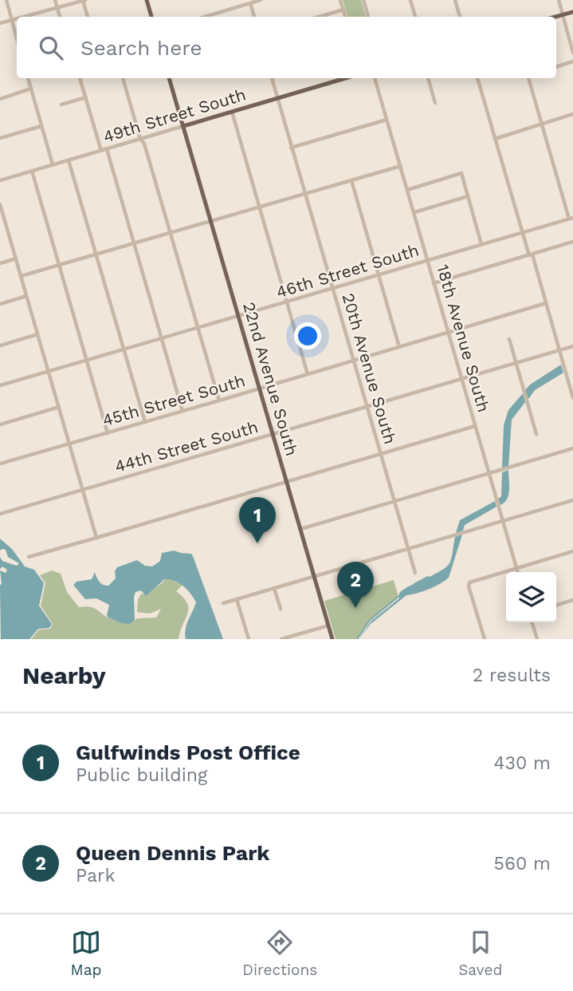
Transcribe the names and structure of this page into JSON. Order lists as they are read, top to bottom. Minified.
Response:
{"streets":{"main road":["49th Street South","22nd Avenue South"],"street":["46th Street South","18th Avenue South","20th Avenue South","45th Street South","44th Street South"]},"crossings":[["49th Street South","20th Avenue South"],["49th Street South","22nd Avenue South"],["46th Street South","18th Avenue South"],["46th Street South","20th Avenue South"],["46th Street South","22nd Avenue South"],["18th Avenue South","45th Street South"],["18th Avenue South","44th Street South"],["20th Avenue South","45th Street South"],["20th Avenue South","44th Street South"],["22nd Avenue South","45th Street South"],["22nd Avenue South","44th Street South"]],"page":{"search":"Search here","pins":["1","2"],"heading":["Nearby","2 results"],"list":[{"mark":"1","name":"Gulfwinds Post Office","note":"Public building","value":"430 m"},{"mark":"2","name":"Queen Dennis Park","note":"Park","value":"560 m"}],"nav":["Map","Directions","Saved"]}}
